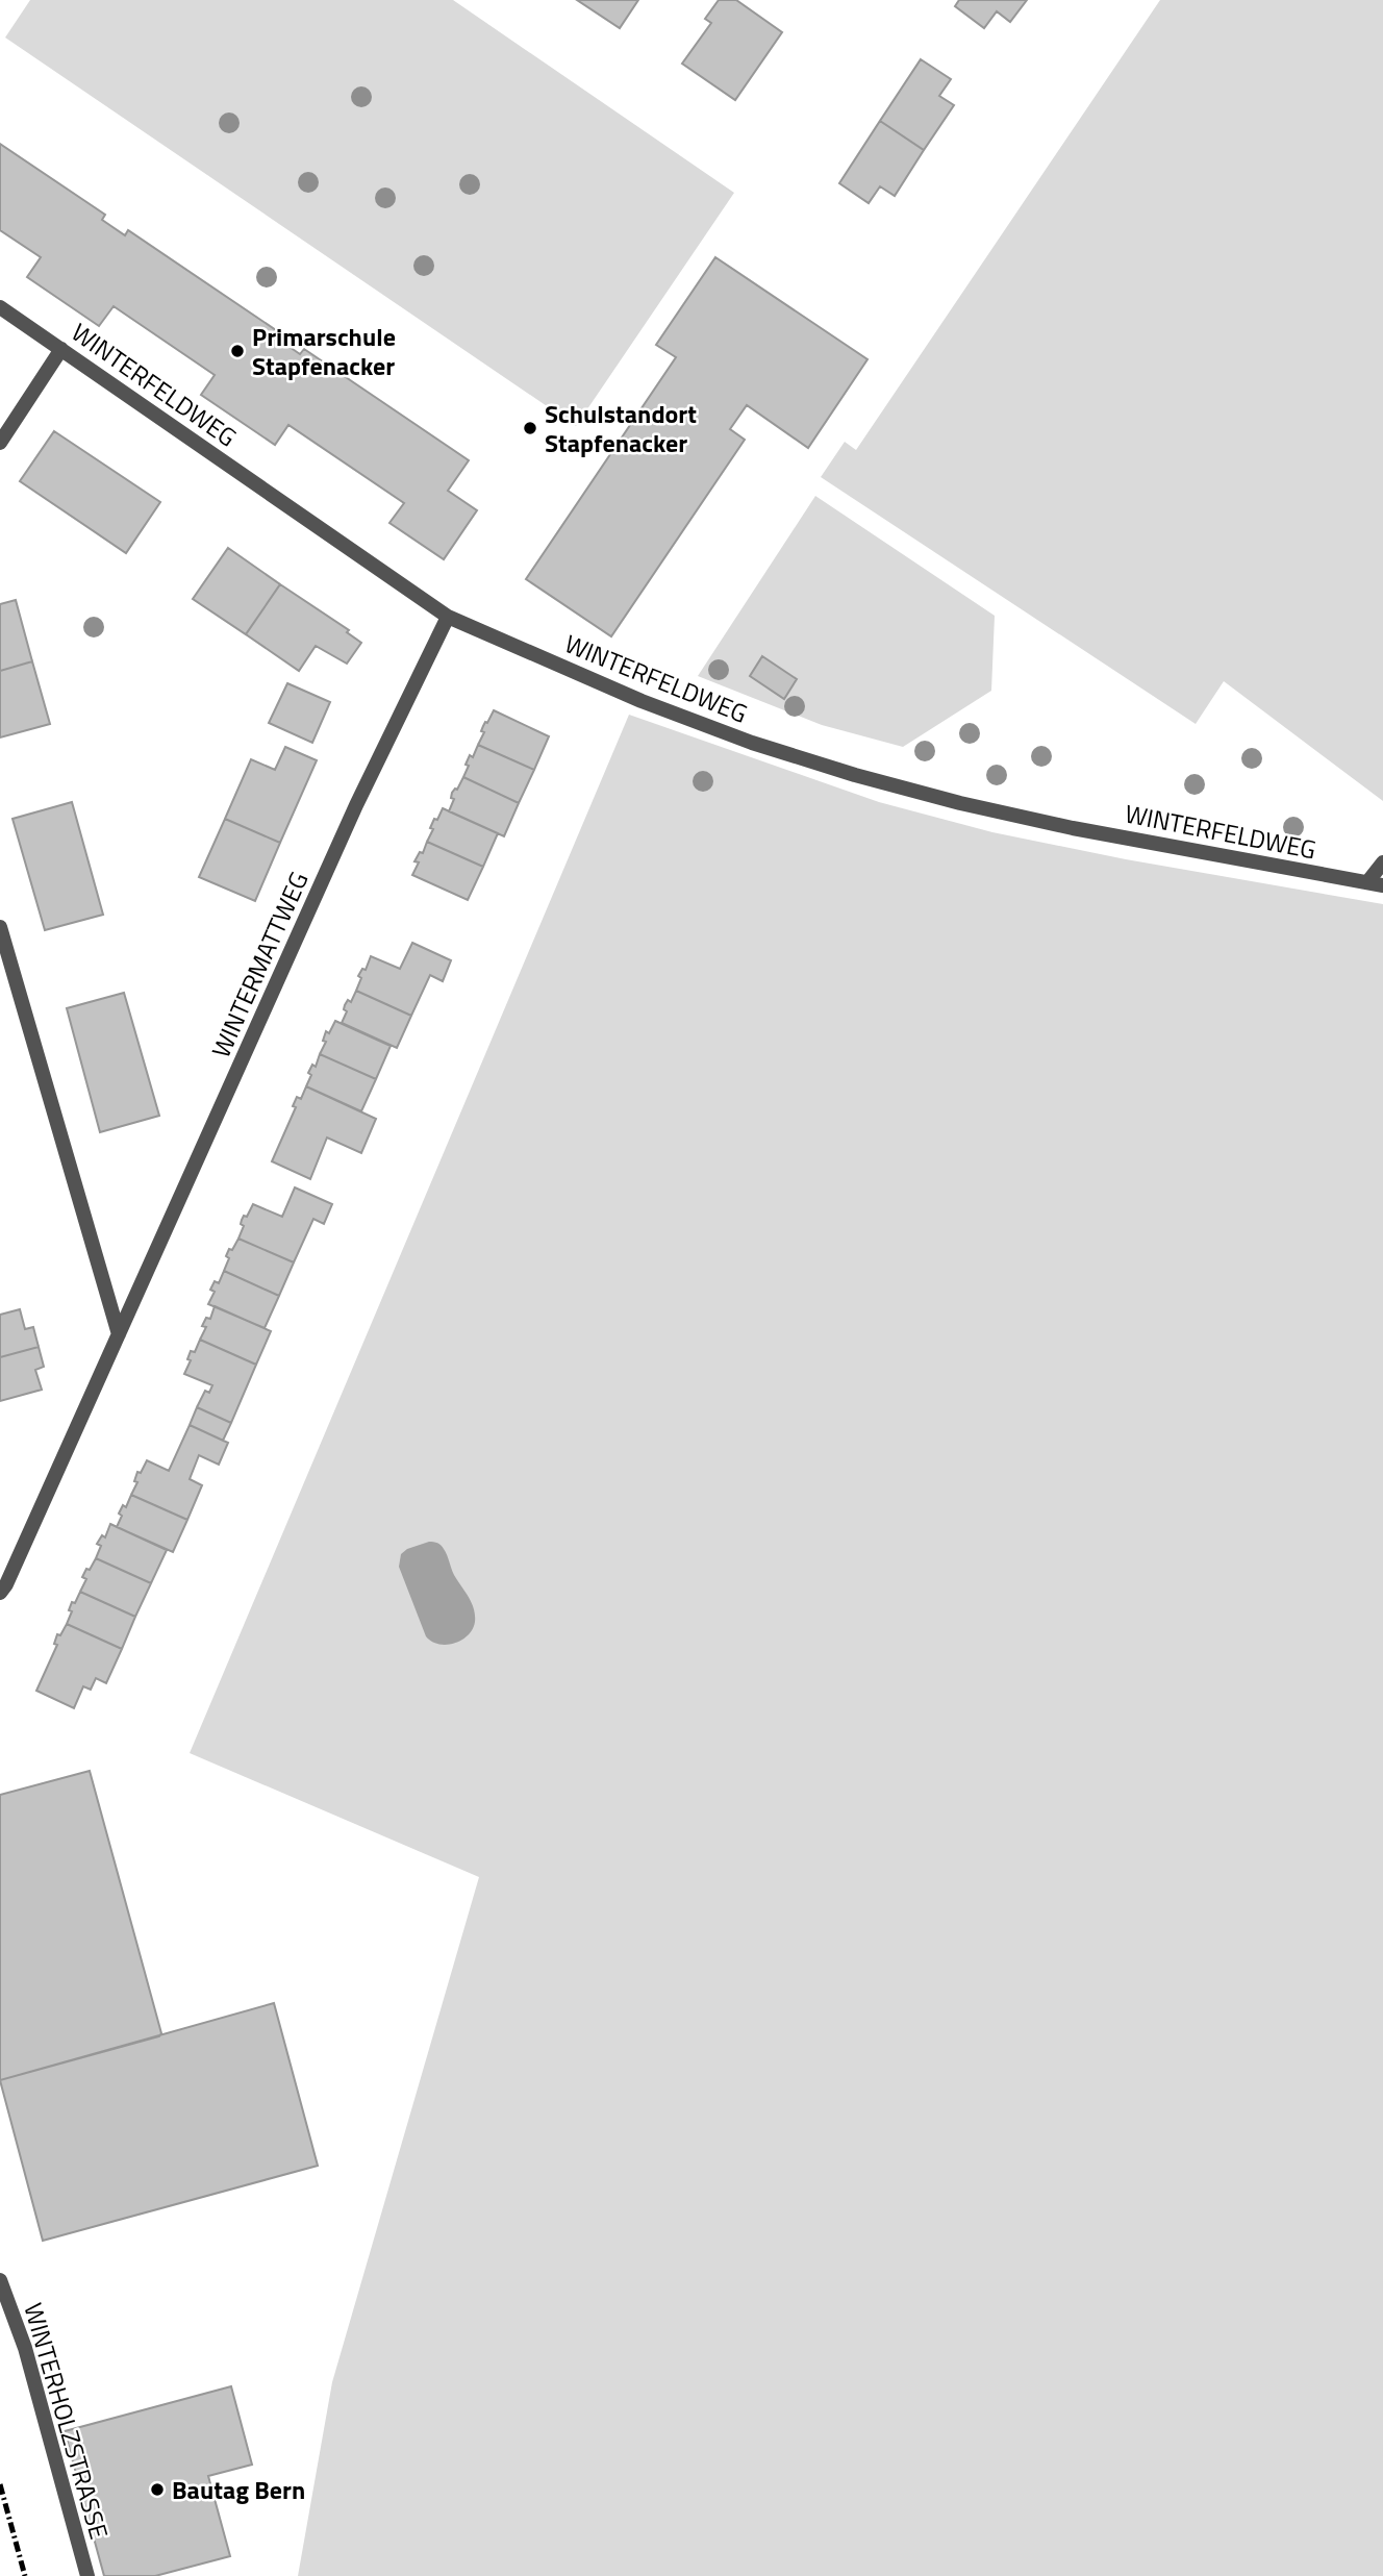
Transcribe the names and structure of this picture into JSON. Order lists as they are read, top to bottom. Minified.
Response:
{"streets":{"street":["WINTERFELDWEG","WINTERMATTWEG","WINTERHOLZSTRASSE"]},"crossings":[["WINTERFELDWEG","WINTERMATTWEG"]],"places":["Primarschule Stapfenacker","Schulstandort Stapfenacker","Bautag Bern"]}
